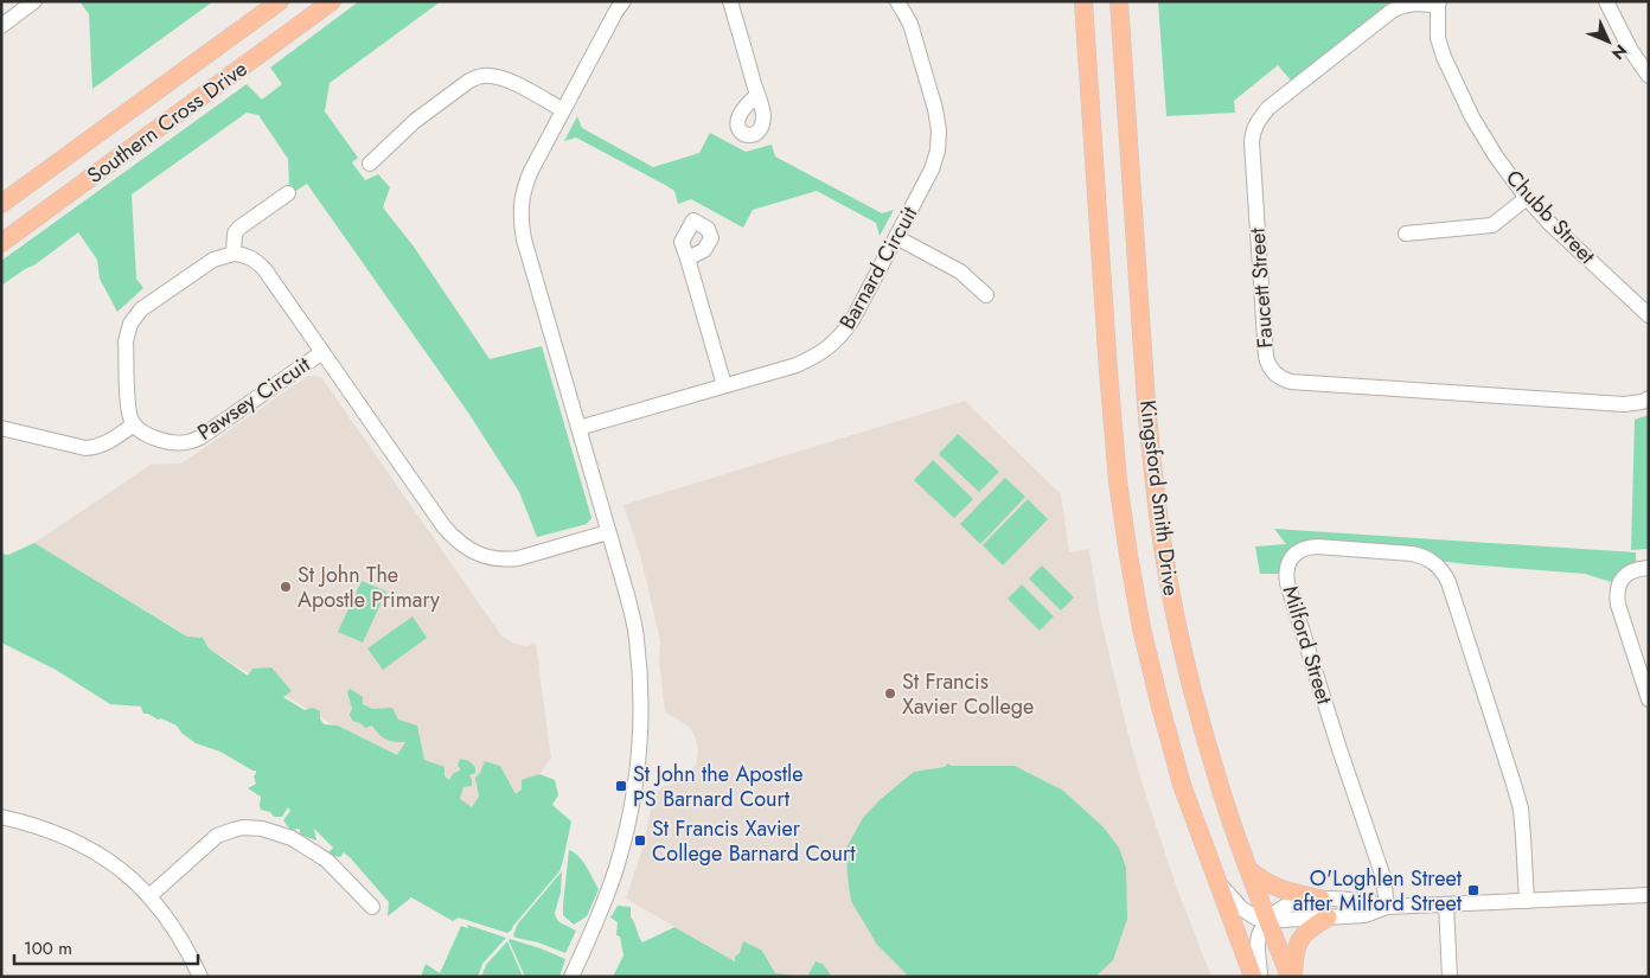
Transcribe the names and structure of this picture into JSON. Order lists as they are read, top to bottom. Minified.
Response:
{"streets":{"main road":["Southern Cross Drive","Kingsford Smith Drive"],"street":["Chubb Street","Barnard Circuit","Faucett Street","Pawsey Circuit","Milford Street"]},"crossings":[["Chubb Street","Faucett Street"]],"places":{"other":["St John The Apostle Primary","St Francis Xavier College"],"transit":["St John the Apostle PS Barnard Court","St Francis Xavier College Barnard Court","O'Loghlen Street after Milford Street"]},"scale_bar":"100 m","north":"bottom right"}
